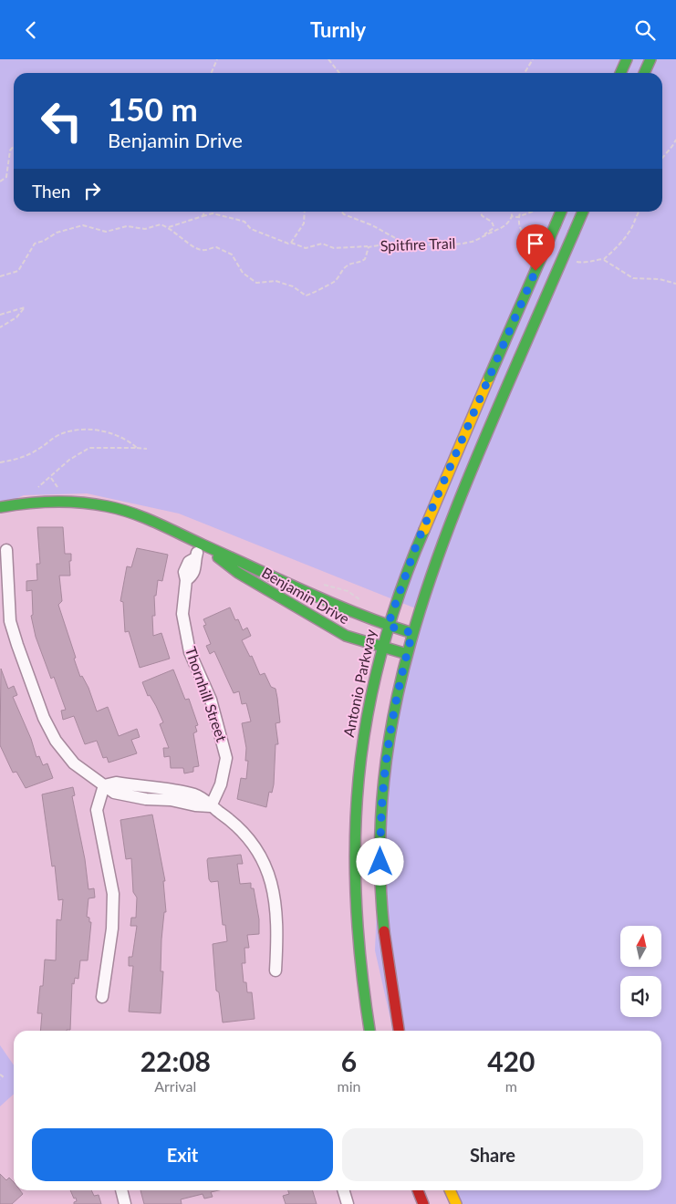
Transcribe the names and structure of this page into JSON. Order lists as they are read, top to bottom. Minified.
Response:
{"streets":{"main road":["Benjamin Drive","Antonio Parkway"],"street":["Thornhill Street"],"path":["Spitfire Trail"]},"crossings":[["Benjamin Drive","Antonio Parkway"],["Benjamin Drive","Thornhill Street"]],"north":"top","page":{"header":"Turnly","turn":["150 m","Benjamin Drive"],"then":"Then","eta":["22:08","Arrival","6","min","420","m"],"buttons":["Exit","Share"]}}
